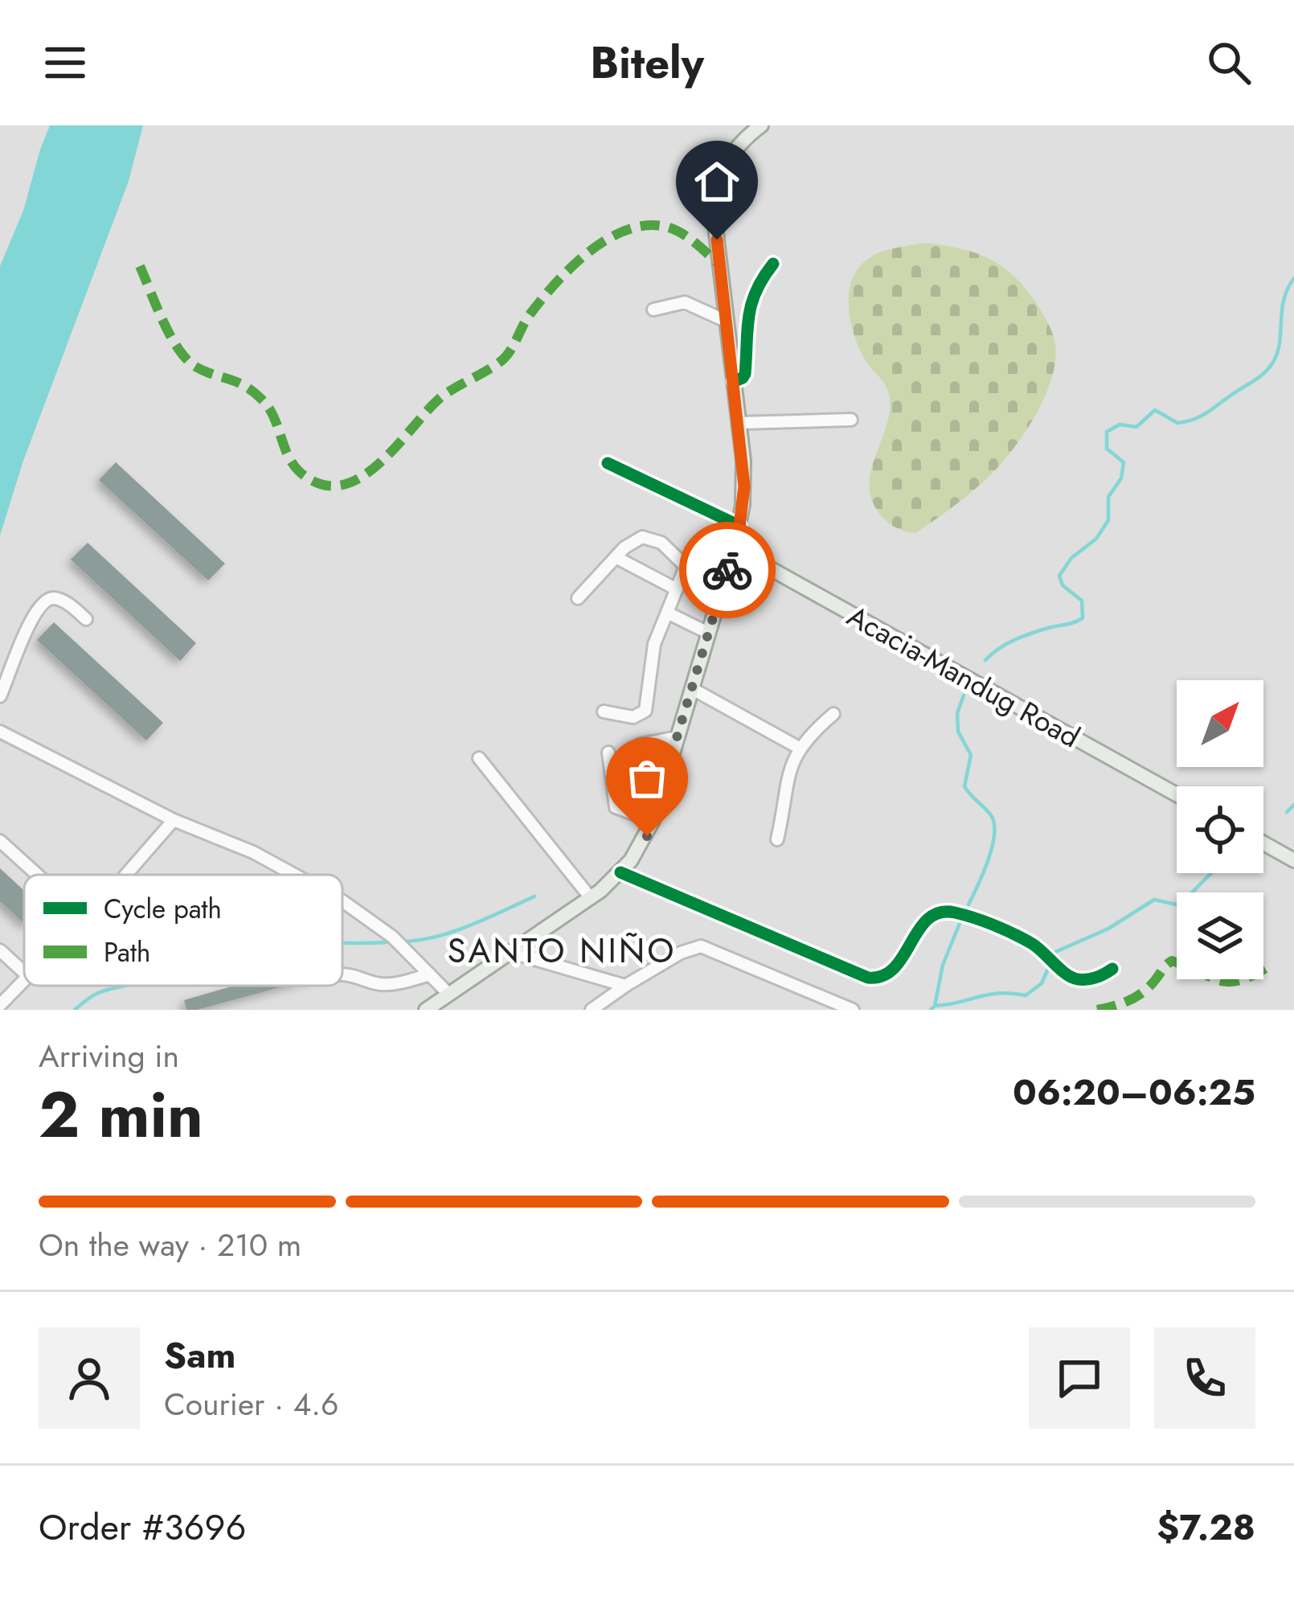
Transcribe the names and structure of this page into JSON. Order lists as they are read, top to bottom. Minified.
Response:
{"streets":{"main road":["Acacia-Mandug Road"]},"districts":["SANTO NIÑO"],"legend":["Cycle path","Path"],"north":"top right","page":{"header":"Bitely","heading":["2 min","Arriving in","06:20–06:25"],"panel":["Sam","Courier · 4.6","Order #3696","$7.28"],"bar":"On the way · 210 m"}}
